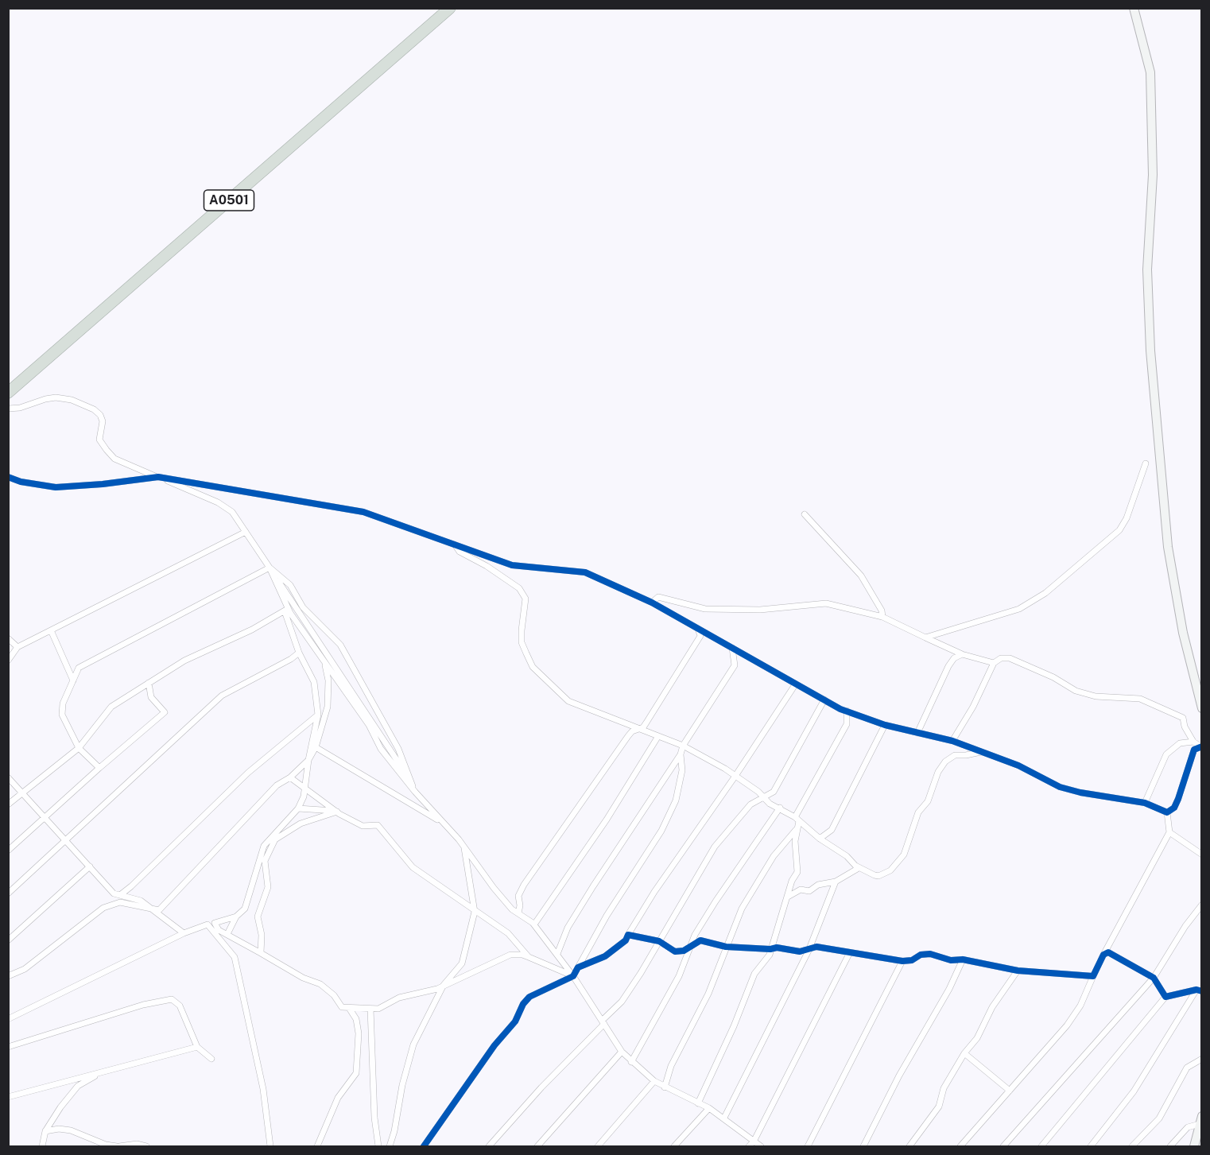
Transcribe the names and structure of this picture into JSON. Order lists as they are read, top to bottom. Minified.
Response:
{"streets":{"highway":["A0501"]}}
